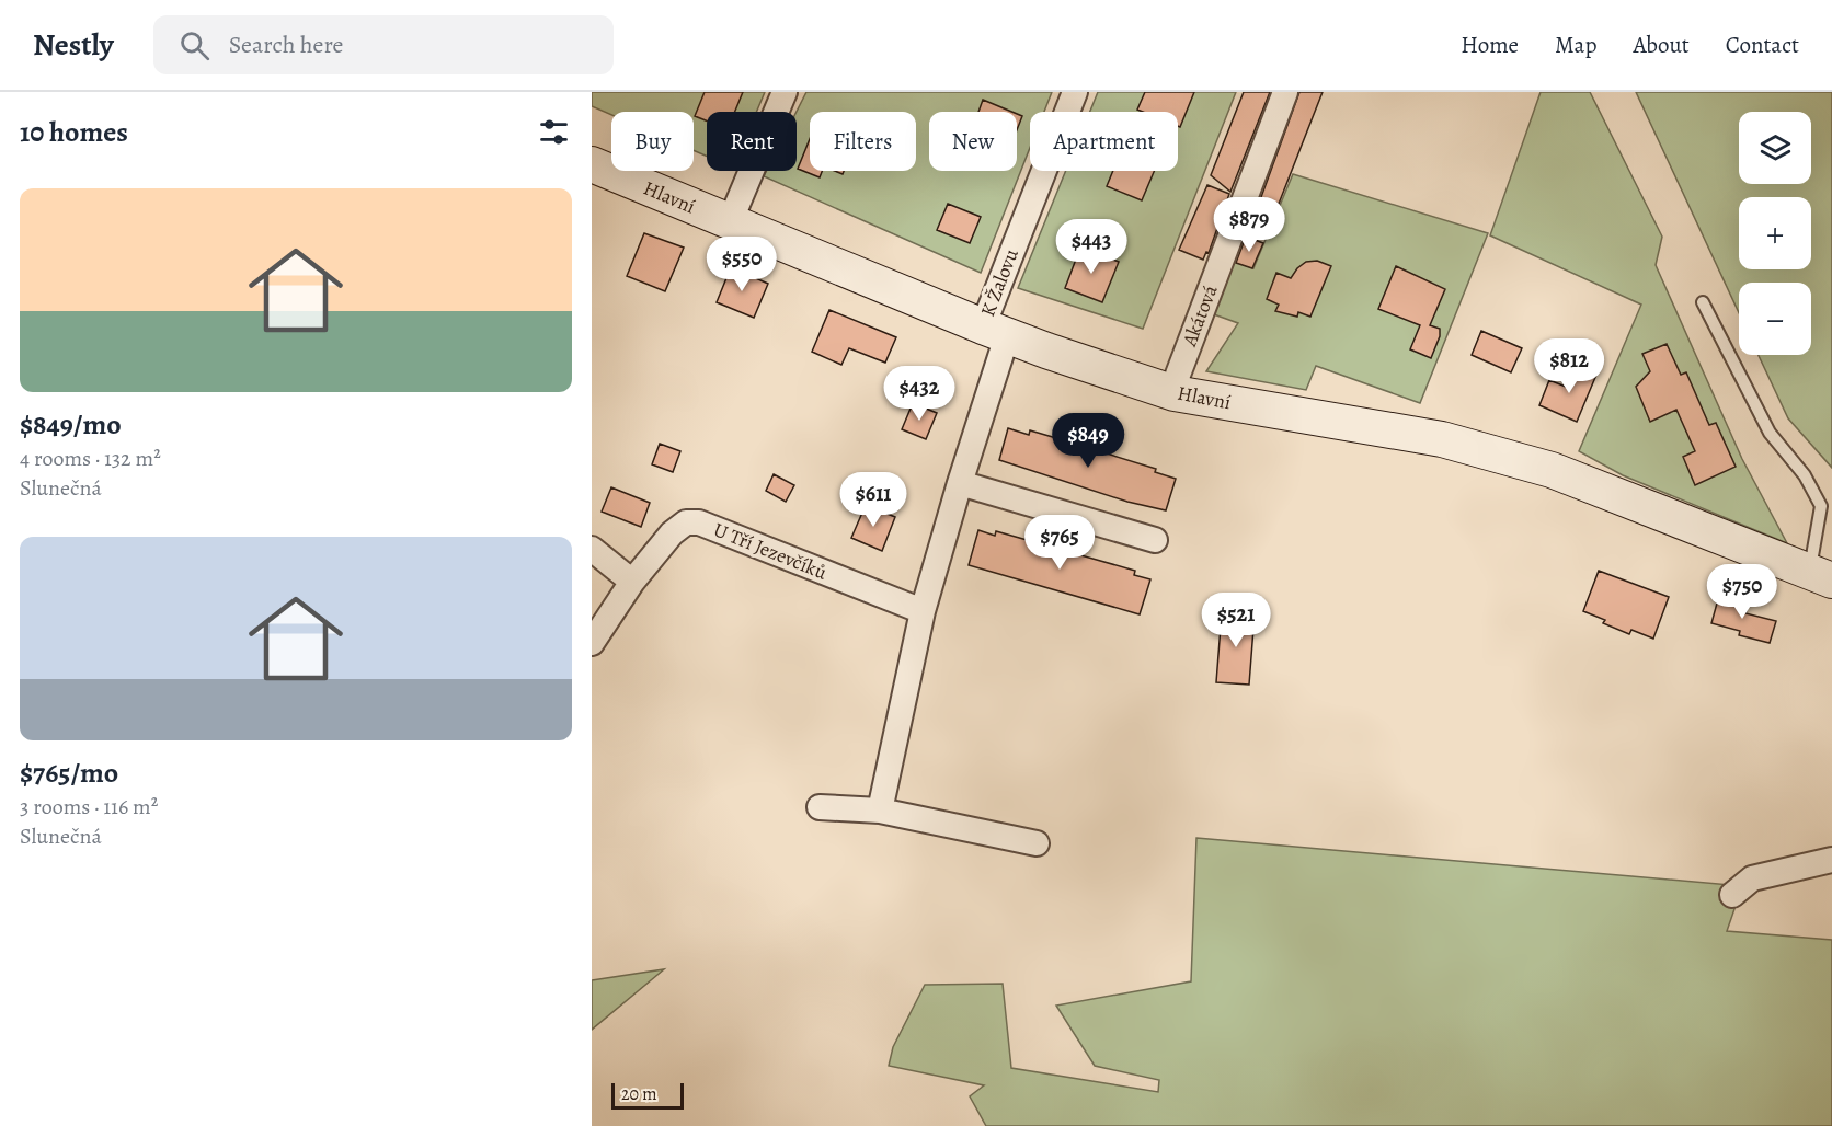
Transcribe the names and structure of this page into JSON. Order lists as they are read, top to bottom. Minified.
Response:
{"streets":{"street":["Hlavní","K Žalovu","Akátová","U Tří Jezevčíků"]},"crossings":[["Hlavní","K Žalovu"],["Hlavní","Akátová"]],"scale_bar":"20 m","page":{"header":"Nestly","search":"Search here","nav":["Home","Map","About","Contact"],"heading":"10 homes","map_buttons":["+","−"],"chip":["Buy","Rent","Filters","New","Apartment"],"list":[{"name":"$849/mo","note":"4 rooms · 132 m² · Slunečná"},{"name":"$765/mo","note":"3 rooms · 116 m² · Slunečná"}],"price":["$879","$443","$550","$812","$432","$849","$611","$765","$750","$521"],"scale":"20 m"}}
